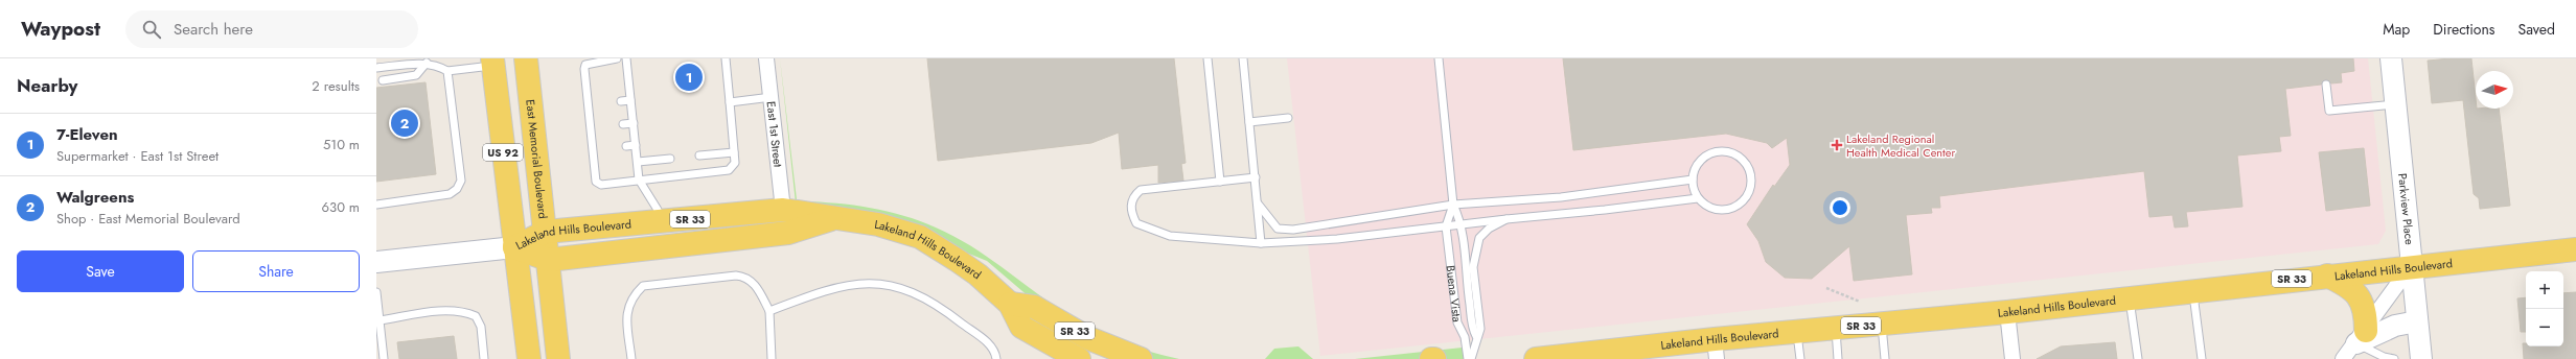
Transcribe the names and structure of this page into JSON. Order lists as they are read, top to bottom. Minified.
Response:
{"streets":{"main road":["US 92","East Memorial Boulevard","SR 33","Lakeland Hills Boulevard"],"street":["East 1st Street","Parkview Place"],"lane":["Buena Vista"]},"crossings":[["East 1st Street","Lakeland Hills Boulevard"],["US 92","Lakeland Hills Boulevard"],["East Memorial Boulevard","Lakeland Hills Boulevard"],["Parkview Place","Lakeland Hills Boulevard"],["SR 33","Lakeland Hills Boulevard"]],"places":{"health":["Lakeland Regional Health Medical Center"]},"north":"right","page":{"header":"Waypost","search":"Search here","nav":["Map","Directions","Saved"],"heading":["Nearby","2 results"],"pins":["1","2"],"list":[{"mark":"1","name":"7-Eleven","note":"Supermarket · East 1st Street","value":"510 m"},{"mark":"2","name":"Walgreens","note":"Shop · East Memorial Boulevard","value":"630 m"}],"buttons":["Save","Share"],"map_buttons":["+","−"]}}
